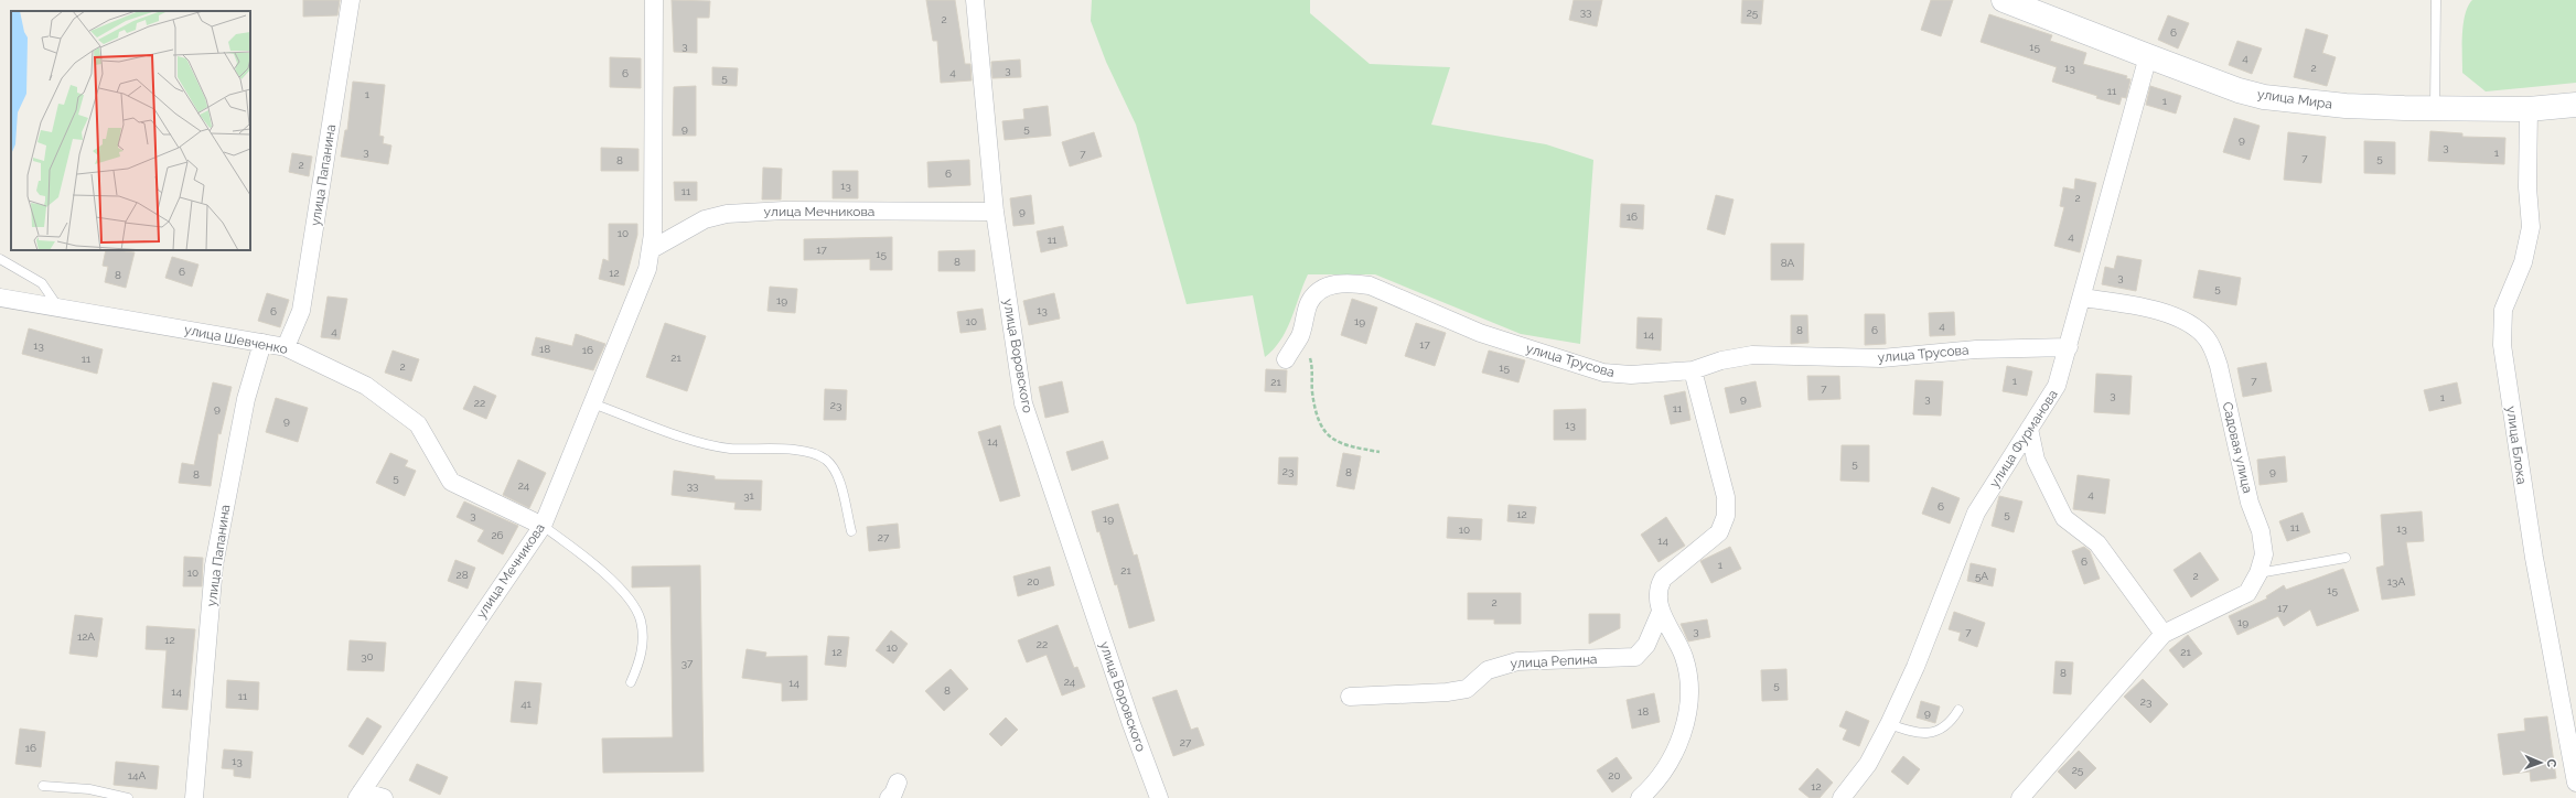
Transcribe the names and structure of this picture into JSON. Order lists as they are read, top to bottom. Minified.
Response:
{"streets":{"street":["улица Мира","улица Папанина","улица Мечникова","улица Шевченко","улица Трусова","улица Воровского","улица Фурманова","улица Блока","Садовая улица","улица Репина"]},"crossings":[["улица Мира","улица Фурманова"],["улица Мира","улица Блока"],["улица Папанина","улица Шевченко"],["улица Мечникова","улица Шевченко"],["улица Мечникова","улица Воровского"],["улица Трусова","улица Фурманова"],["улица Трусова","улица Репина"],["улица Фурманова","Садовая улица"]],"house_numbers":["33","25","2","6","3","15","4","13","2","3","4","6","5","11","1","1","9","5","9","3","3","1","7","7","5","8","2","6","13","11","2","9","16","10","4","11","17","15","8","8А","6","12","8","3","5","19","13","6","10","19","4","8","6","4","14","17","13","18","16","21","11","2","15","1","7","21","7","3","1","9","3","22","23","9","11","9","13","14","5","23","9","8","8","5","24","33","4","31","6","12","5","3","19","11","13","10","26","27","14","6","1","21","10","28","5А","2","20","13А","15","2","17","19","3","7","12А","12","22","10","12","21","30","37","8","24","14","5","8","14","11","23","41","18","9","27","16","13","25","14А","20","12"],"north":"right"}
